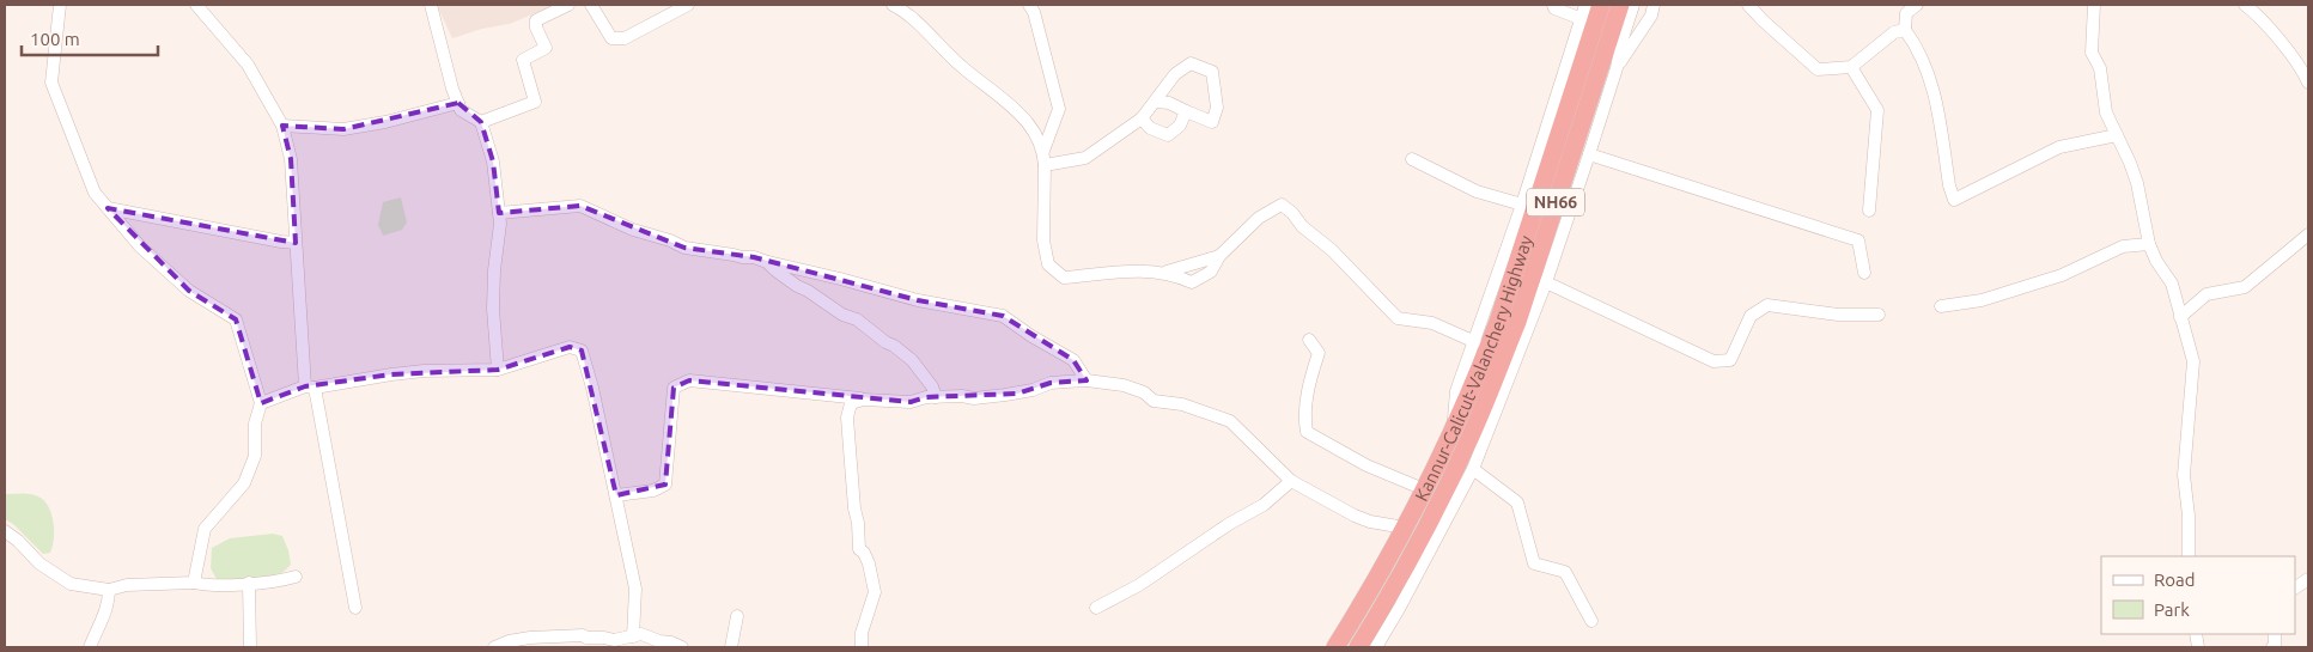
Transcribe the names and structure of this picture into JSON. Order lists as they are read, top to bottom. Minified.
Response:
{"streets":{"highway":["NH66","Kannur-Calicut-Valanchery Highway"]},"crossings":[["NH66","Kannur-Calicut-Valanchery Highway"]],"legend":["Road","Park"],"scale_bar":"100 m"}
